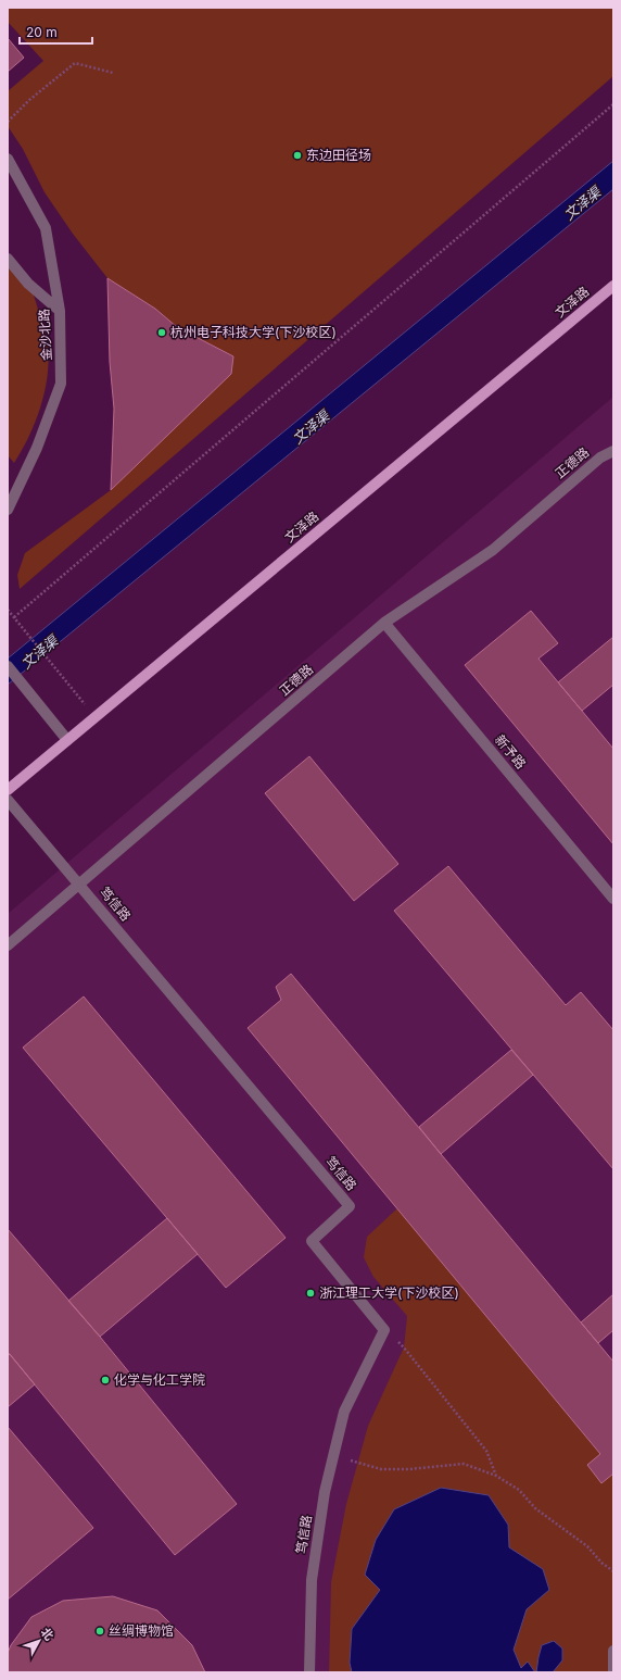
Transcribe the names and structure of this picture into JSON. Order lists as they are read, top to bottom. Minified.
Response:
{"streets":{"main road":["文泽路"],"street":["金沙北路","正德路","新予路","笃信路"]},"crossings":[["正德路","新予路"],["正德路","笃信路"]],"water":["文泽渠"],"places":["东边田径场","杭州电子科技大学(下沙校区)","浙江理工大学(下沙校区)","化学与化工学院","丝绸博物馆"],"scale_bar":"20 m","north":"top right"}
